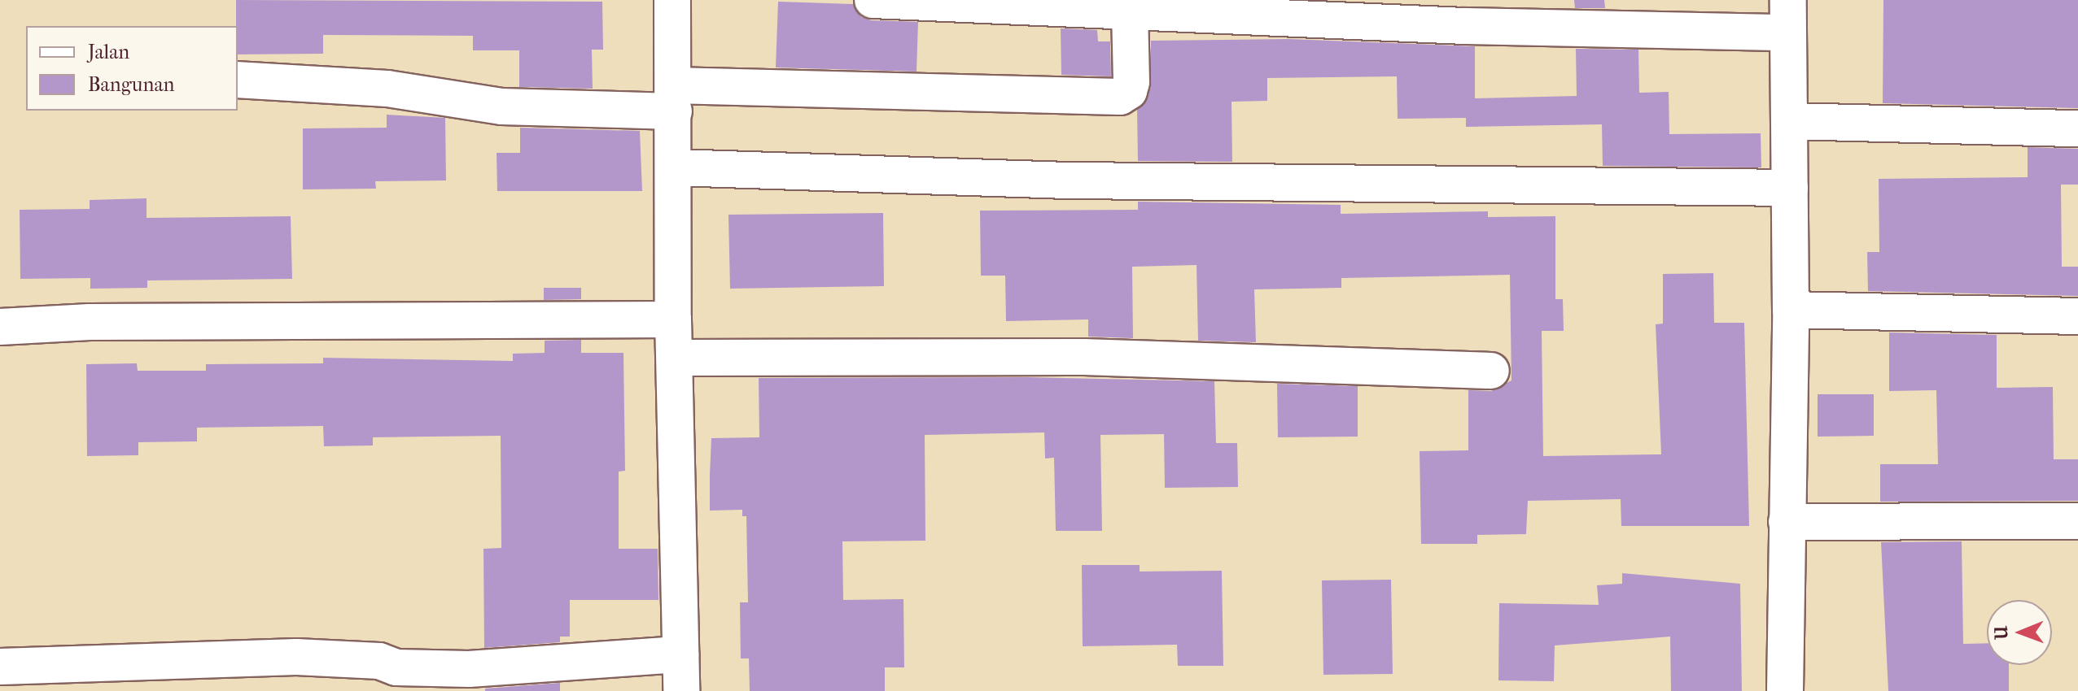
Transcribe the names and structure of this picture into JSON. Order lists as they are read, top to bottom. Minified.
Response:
{"legend":["Jalan","Bangunan"],"north":"left"}
